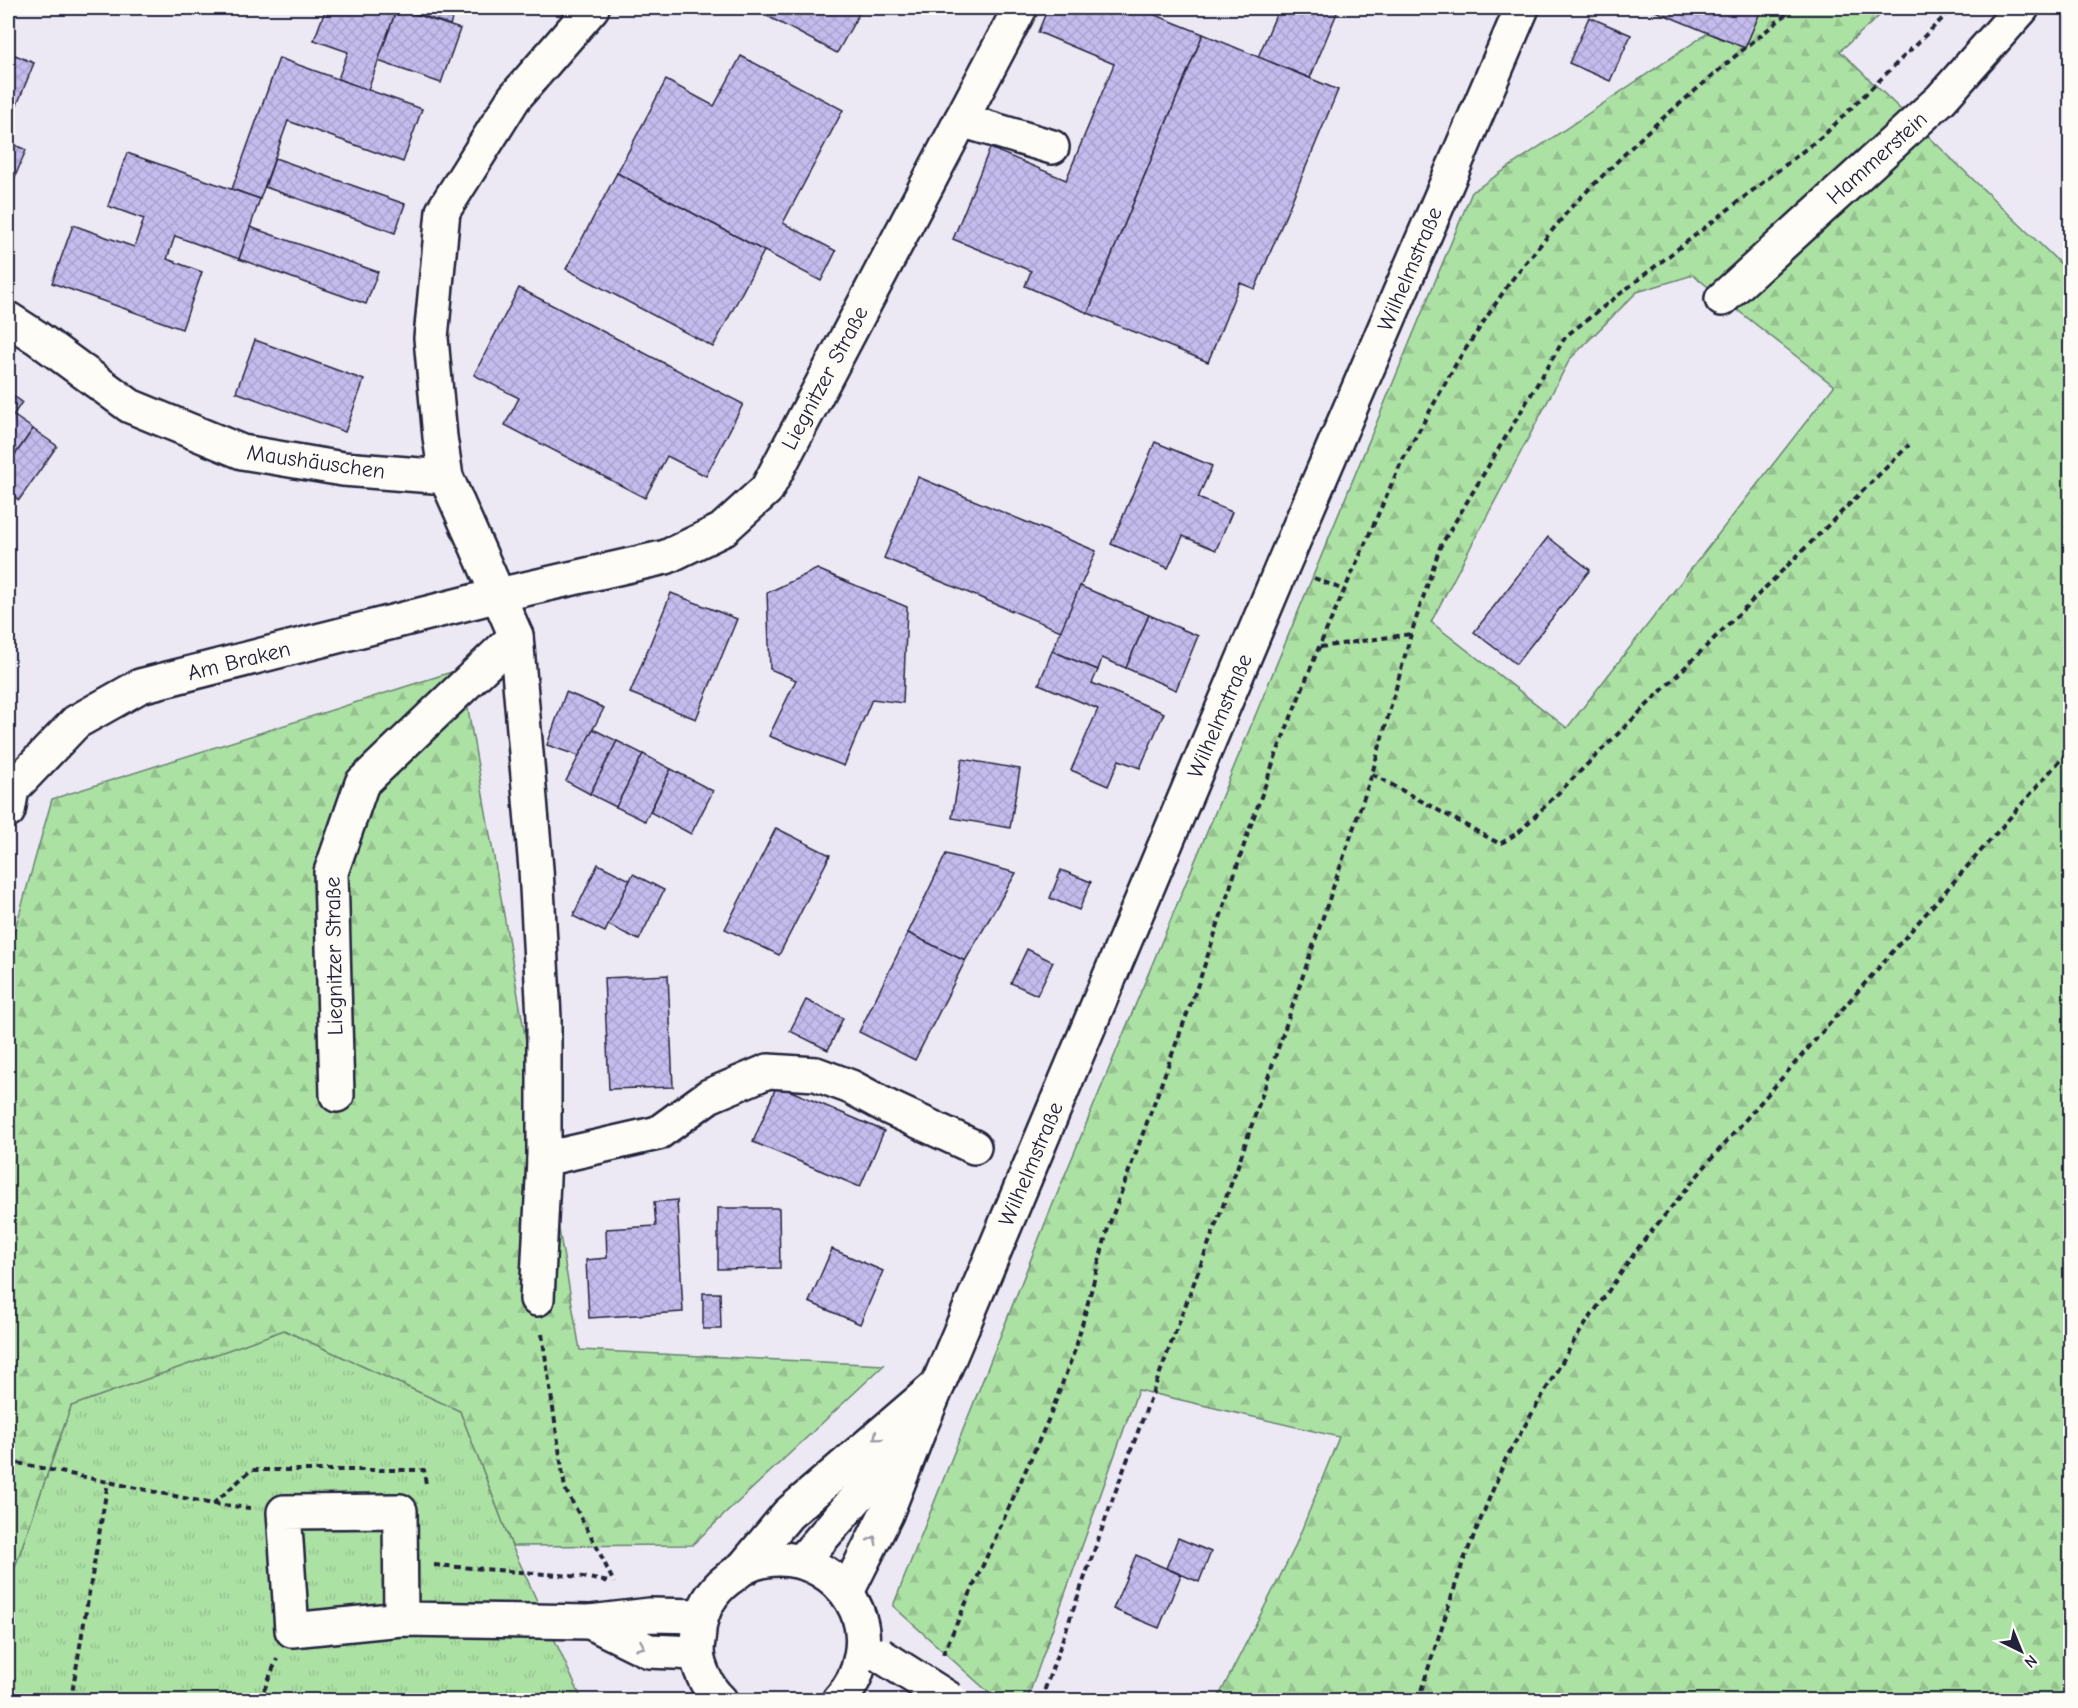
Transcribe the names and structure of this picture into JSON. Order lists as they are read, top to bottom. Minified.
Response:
{"streets":{"street":["Hammerstein","Wilhelmstraße","Liegnitzer Straße","Maushäuschen","Am Braken"]},"crossings":[["Liegnitzer Straße","Am Braken"]],"north":"bottom right"}
